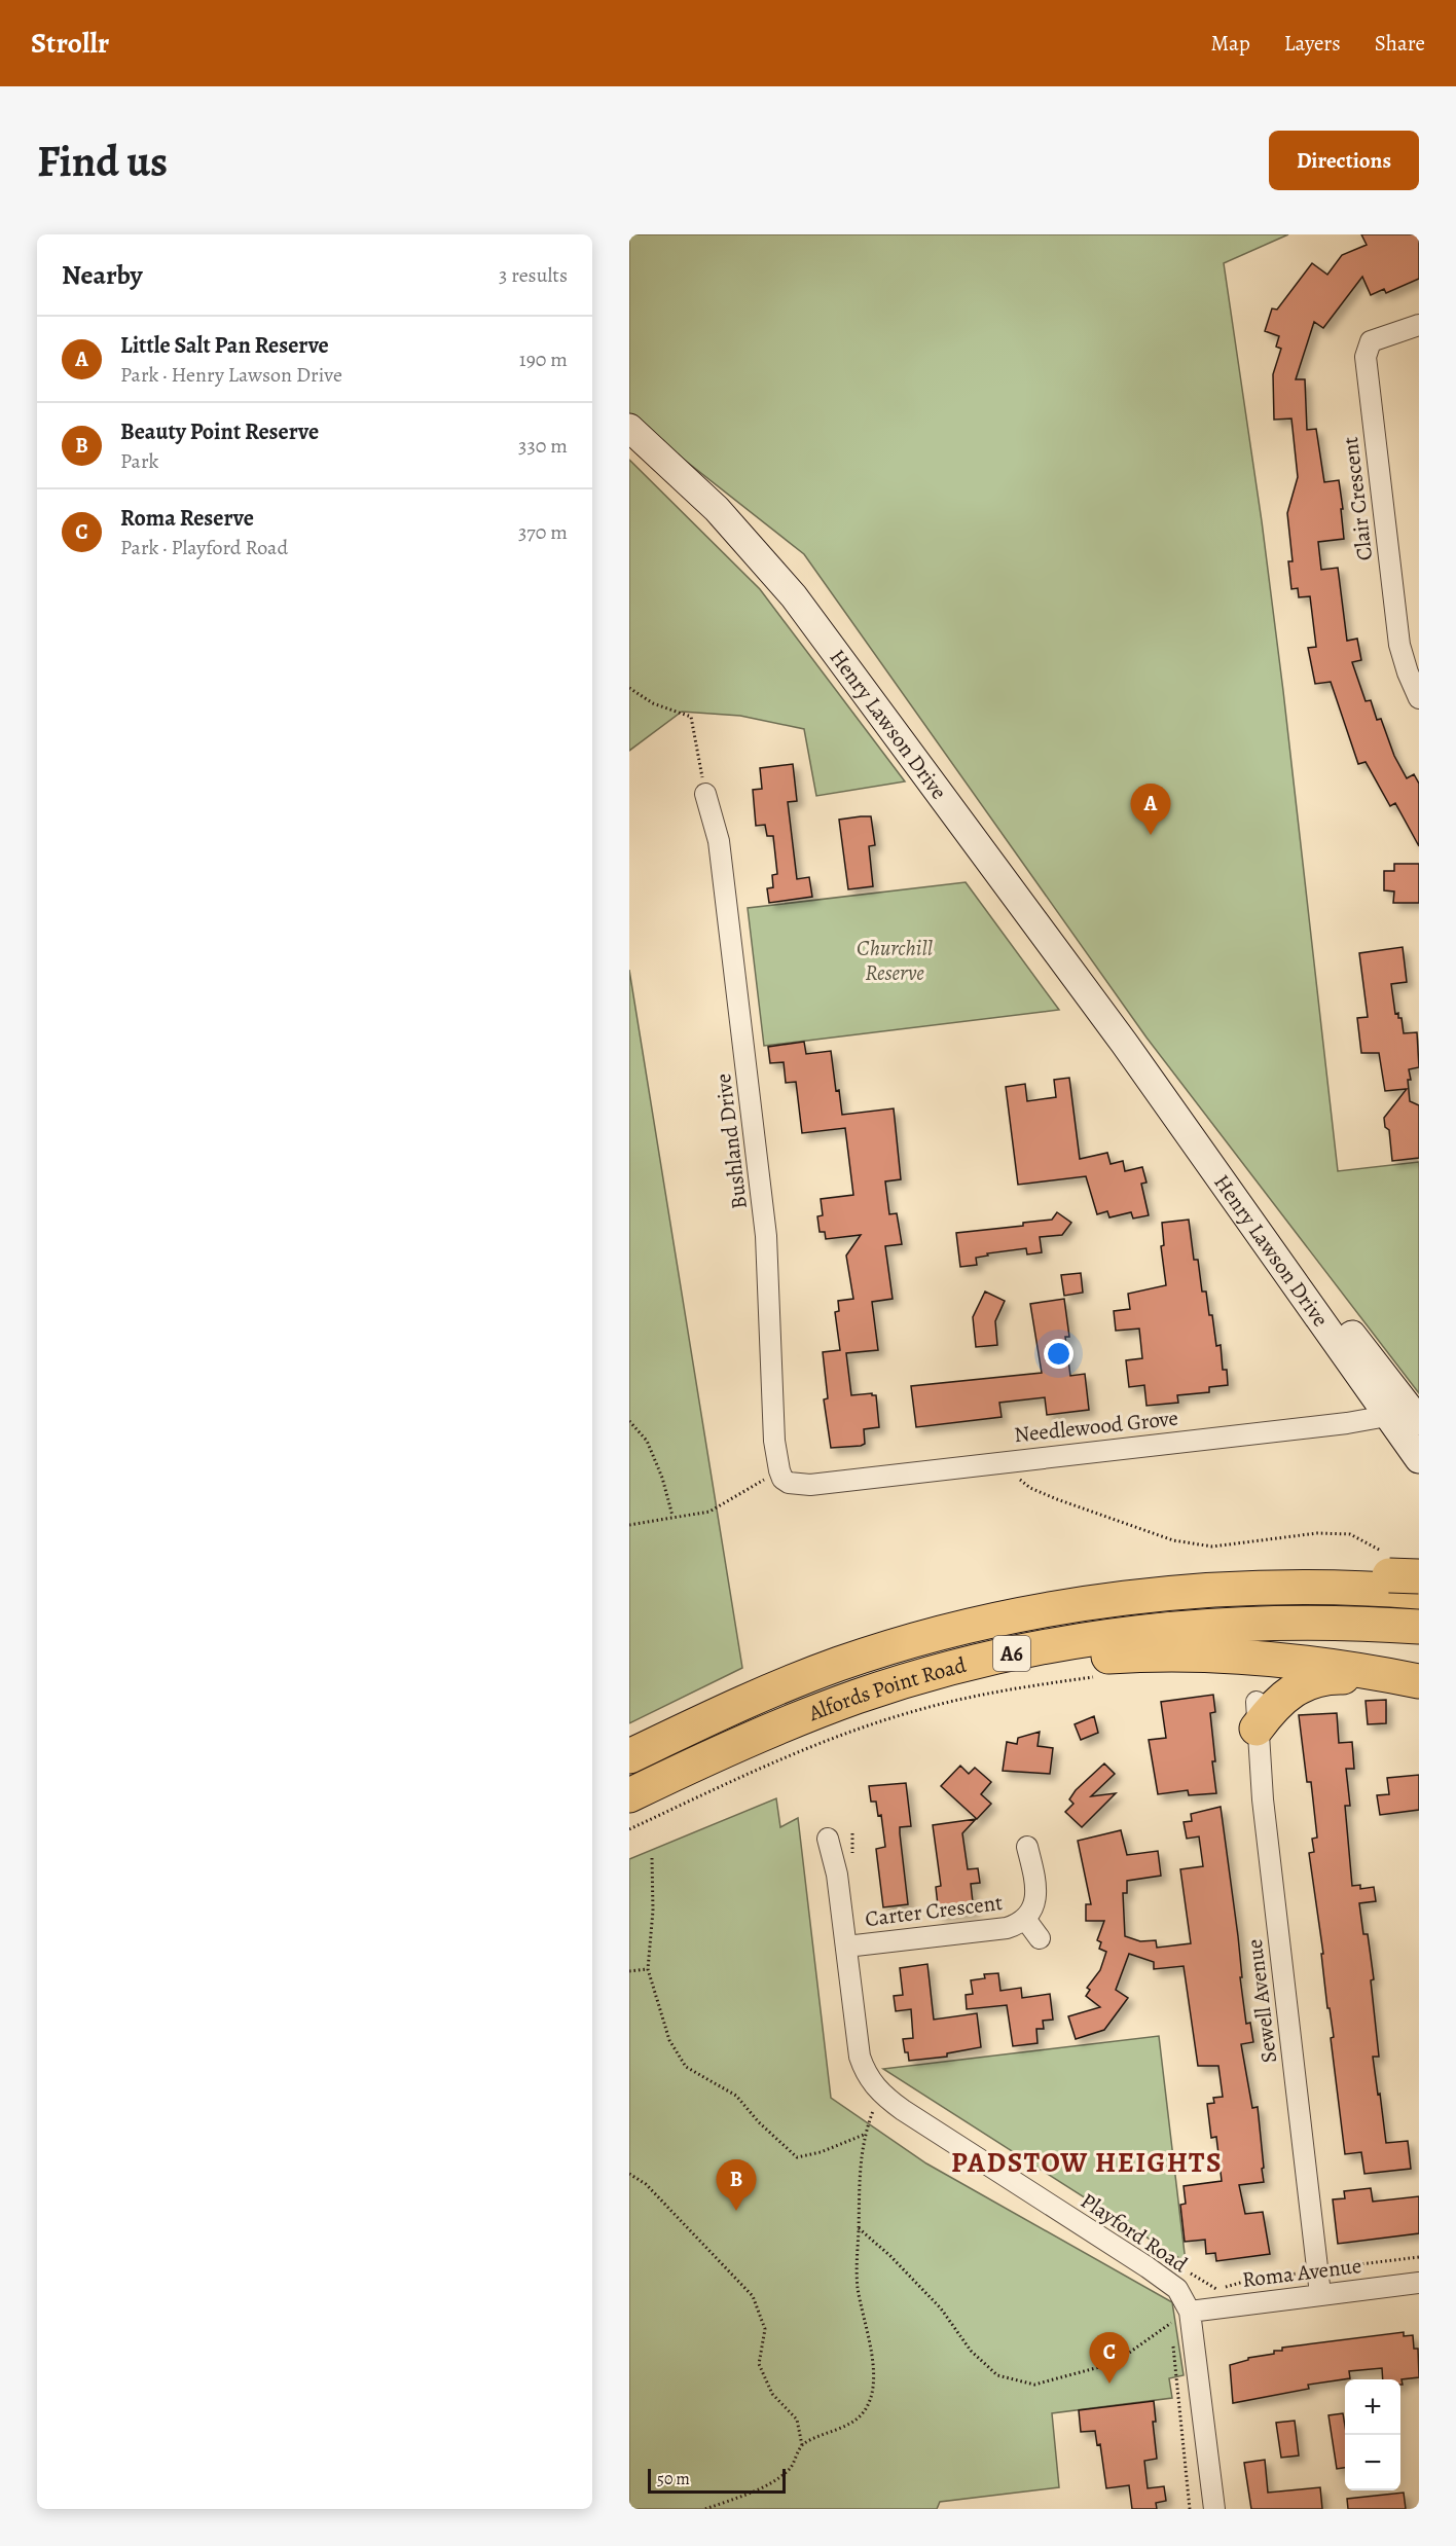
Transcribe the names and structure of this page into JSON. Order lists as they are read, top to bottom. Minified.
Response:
{"streets":{"highway":["A6","Alfords Point Road"],"main road":["Henry Lawson Drive"],"street":["Clair Crescent","Bushland Drive","Needlewood Grove","Carter Crescent","Sewell Avenue","Playford Road","Roma Avenue"]},"crossings":[["Henry Lawson Drive","Needlewood Grove"],["Bushland Drive","Needlewood Grove"],["A6","Alfords Point Road"],["Carter Crescent","Playford Road"],["Sewell Avenue","Roma Avenue"],["Playford Road","Roma Avenue"]],"districts":["PADSTOW HEIGHTS"],"parks":["Churchill Reserve"],"scale_bar":"50 m","page":{"header":"Strollr","nav":["Map","Layers","Share"],"buttons":"Directions","title":"Find us","heading":["Nearby","3 results"],"list":[{"mark":"A","name":"Little Salt Pan Reserve","note":"Park · Henry Lawson Drive","value":"190 m"},{"mark":"B","name":"Beauty Point Reserve","note":"Park","value":"330 m"},{"mark":"C","name":"Roma Reserve","note":"Park · Playford Road","value":"370 m"}],"pins":["A","B","C"],"map_buttons":["+","−"],"scale":"50 m"}}
